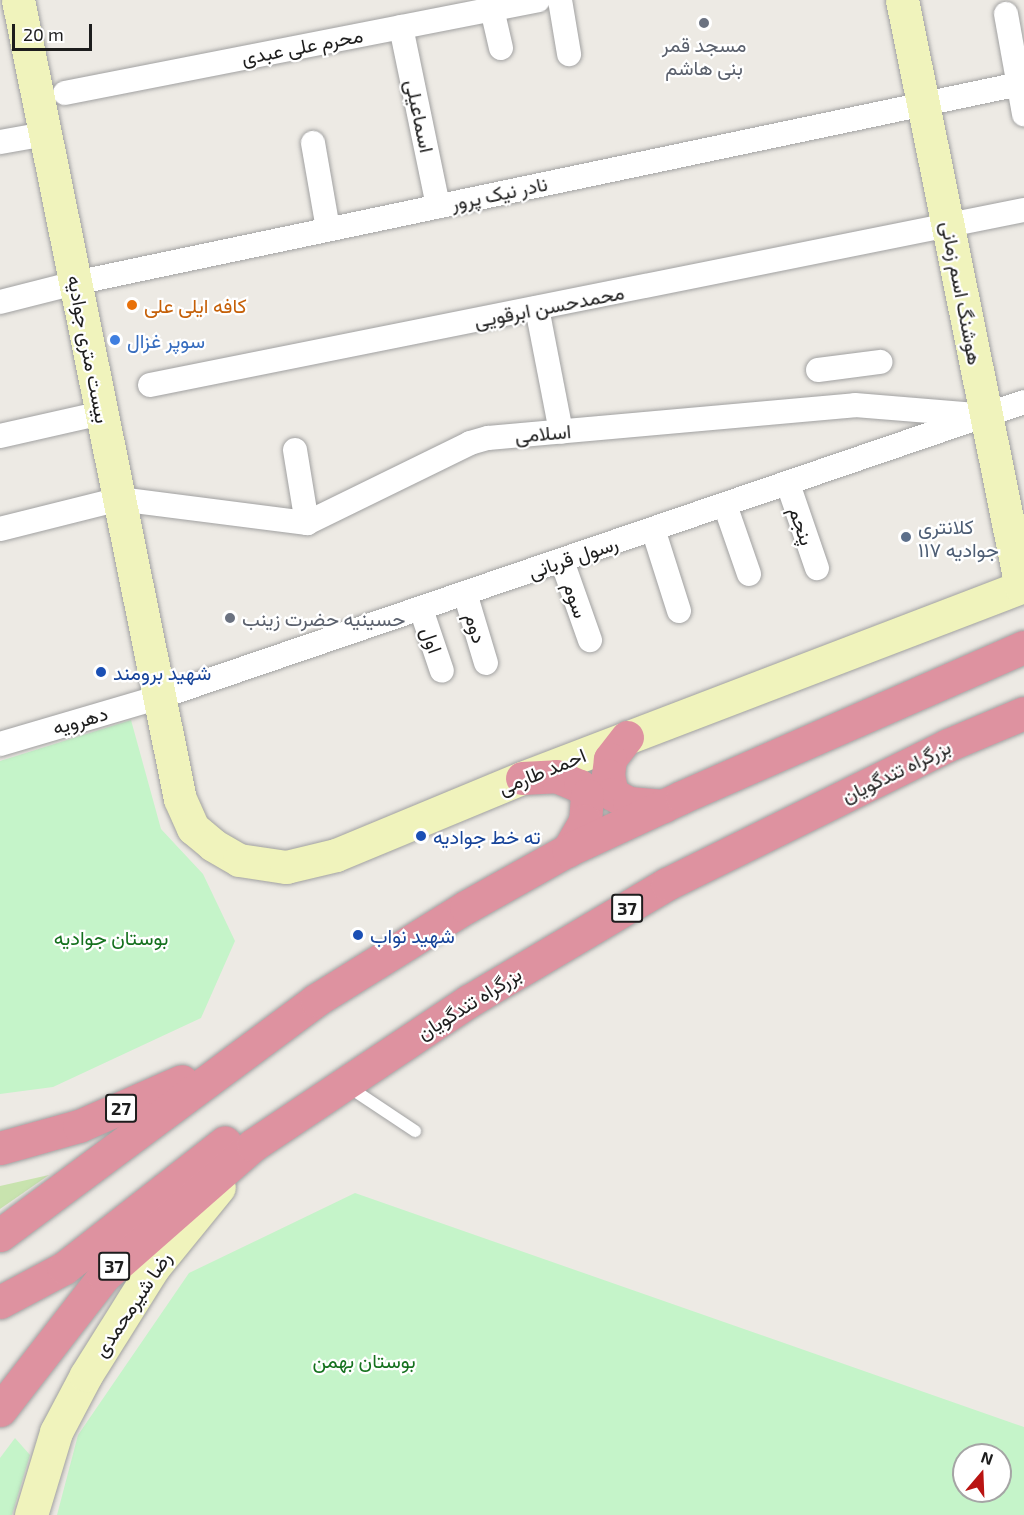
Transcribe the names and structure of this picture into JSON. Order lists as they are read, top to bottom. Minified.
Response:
{"streets":{"highway":["بزرگراه تندگویان","37","27"],"street":["محرم علی عبدی","اسماعیلی","نادر نیک پرور","هوشنگ اسم زمانی","محمدحسن ابرقویی","بیست متری جوادیه","اسلامی","پنجم","رسول قربانی","سوم","دوم","اول","دهرویه","احمد طارمی","رضا شیرمحمدی"]},"crossings":[["محرم علی عبدی","اسماعیلی"],["اسماعیلی","نادر نیک پرور"],["نادر نیک پرور","هوشنگ اسم زمانی"],["نادر نیک پرور","بیست متری جوادیه"],["هوشنگ اسم زمانی","محمدحسن ابرقویی"],["هوشنگ اسم زمانی","اسلامی"],["هوشنگ اسم زمانی","رسول قربانی"],["هوشنگ اسم زمانی","احمد طارمی"],["بیست متری جوادیه","رسول قربانی"],["بیست متری جوادیه","دهرویه"],["بیست متری جوادیه","احمد طارمی"],["اسلامی","رسول قربانی"],["پنجم","رسول قربانی"],["رسول قربانی","سوم"],["رسول قربانی","دوم"],["رسول قربانی","اول"],["رسول قربانی","دهرویه"],["رسول قربانی","احمد طارمی"],["دهرویه","احمد طارمی"],["بزرگراه تندگویان","رضا شیرمحمدی"]],"parks":["بوستان جوادیه","بوستان بهمن"],"places":["مسجد قمر بنی هاشم","کافه ایلی علی","سوپر غزال","کلانتری ۱۱۷ جوادیه","حسینیه حضرت زینب","شهید برومند","ته خط جوادیه","شهید نواب"],"scale_bar":"20 m","north":"top"}
